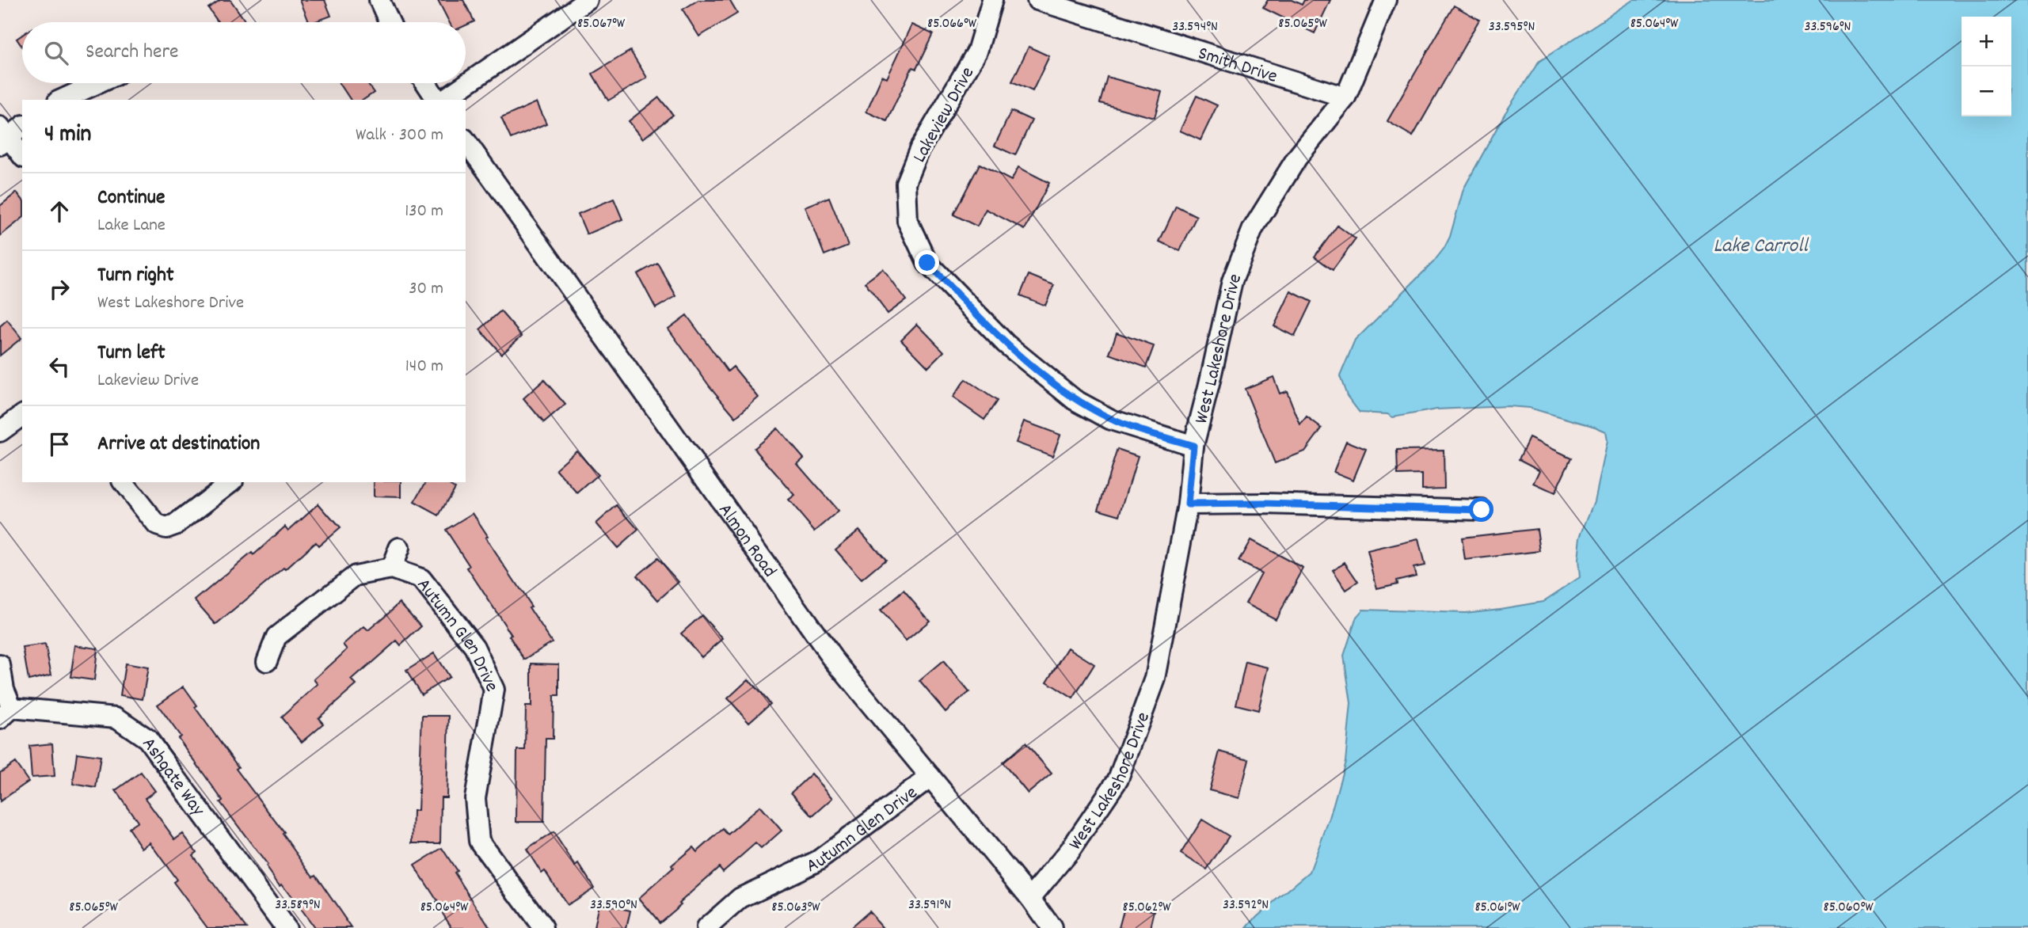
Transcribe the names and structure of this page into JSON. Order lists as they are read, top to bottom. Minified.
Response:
{"streets":{"street":["Smith Drive","Lakeview Drive","West Lakeshore Drive","Almon Road","Autumn Glen Drive","Ashgate Way"]},"crossings":[["Smith Drive","West Lakeshore Drive"],["Lakeview Drive","West Lakeshore Drive"],["West Lakeshore Drive","Almon Road"],["Almon Road","Autumn Glen Drive"]],"water":["Lake Carroll"],"page":{"map_buttons":["+","−"],"search":"Search here","heading":["4 min","Walk · 300 m"],"list":[["Continue","Lake Lane","130 m"],["Turn right","West Lakeshore Drive","30 m"],["Turn left","Lakeview Drive","140 m"],"Arrive at destination"]},"coordinates":["85.067°W","85.066°W","85.065°W","85.064°W","33.594°N","33.595°N","33.596°N","33.589°N","33.590°N","33.591°N","33.592°N","85.063°W","85.062°W","85.061°W","85.060°W"]}
